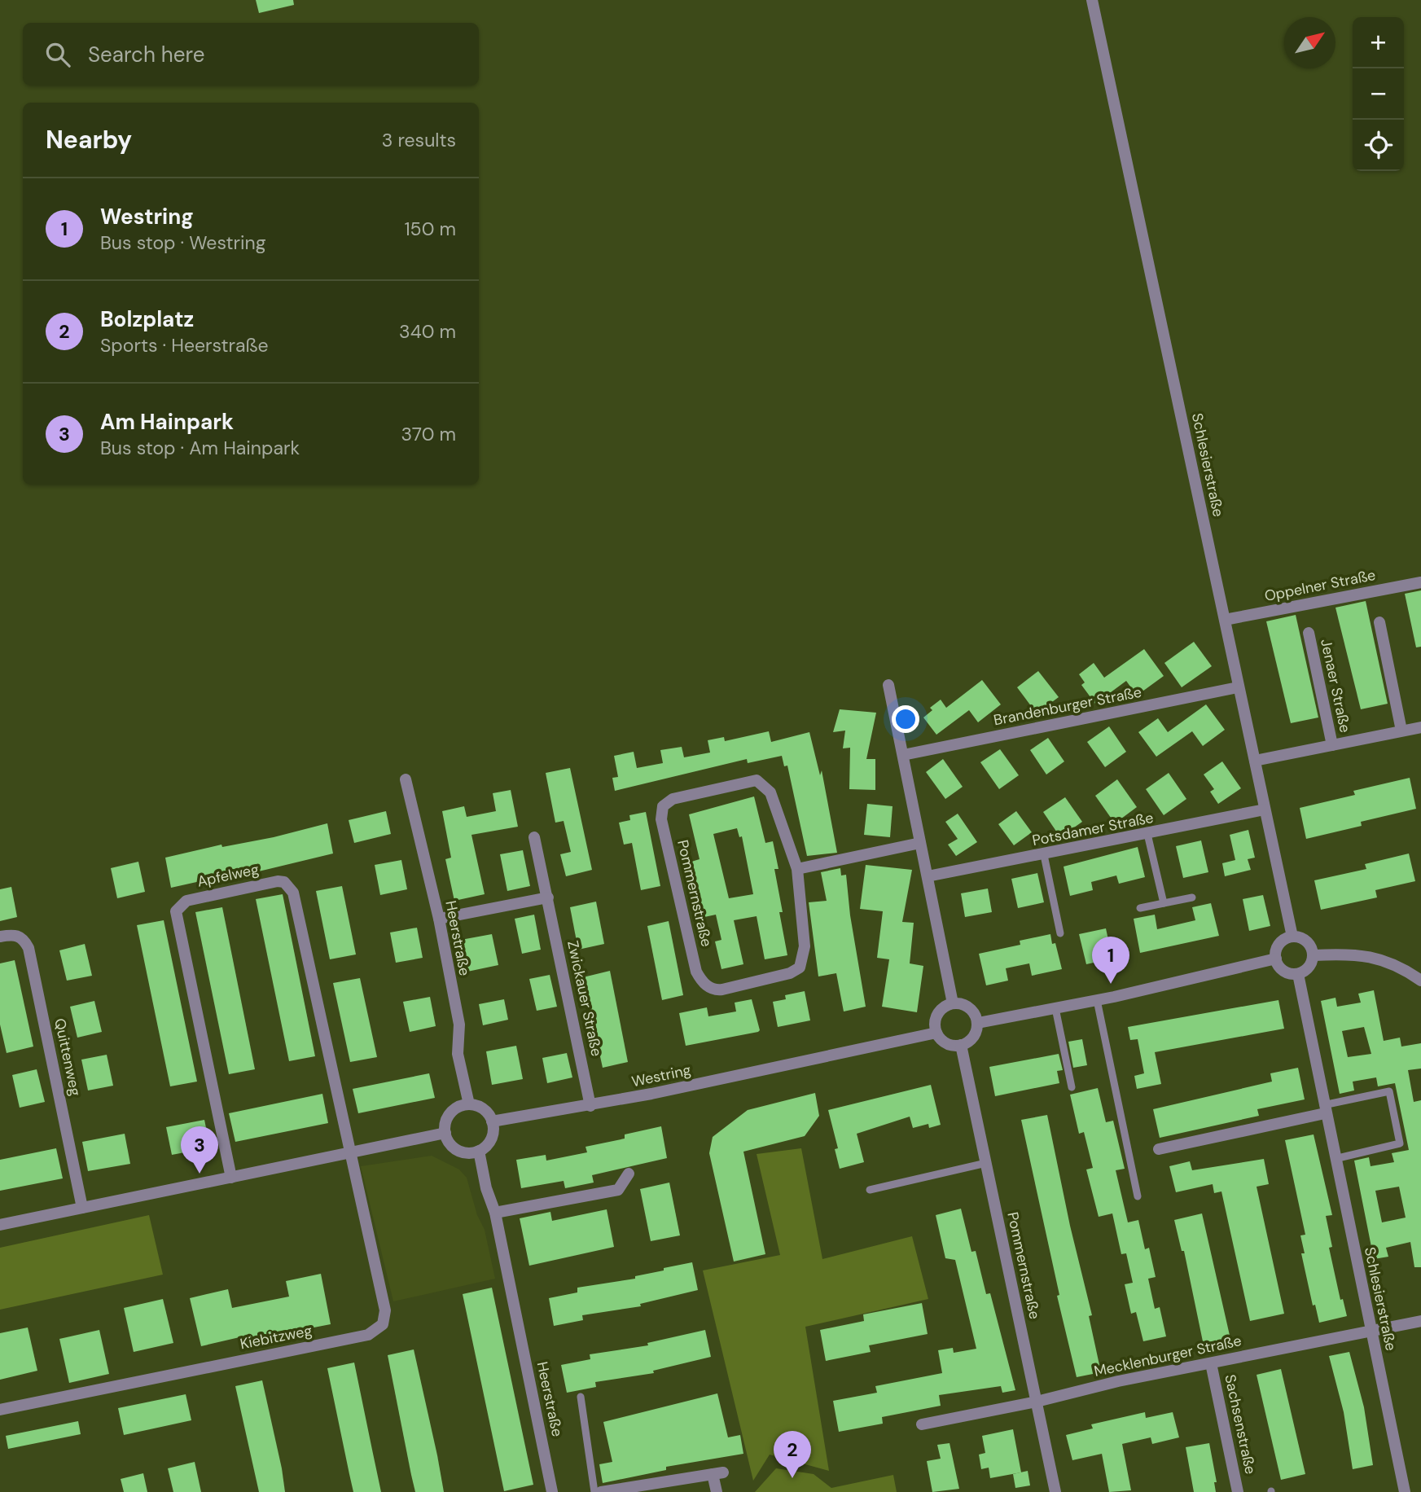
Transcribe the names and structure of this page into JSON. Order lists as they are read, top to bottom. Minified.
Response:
{"streets":{"street":["Schlesierstraße","Oppelner Straße","Jenaer Straße","Brandenburger Straße","Potsdamer Straße","Apfelweg","Pommernstraße","Heerstraße","Zwickauer Straße","Quittenweg","Westring","Kiebitzweg","Mecklenburger Straße","Sachsenstraße"]},"crossings":[["Schlesierstraße","Oppelner Straße"],["Schlesierstraße","Jenaer Straße"],["Schlesierstraße","Brandenburger Straße"],["Schlesierstraße","Potsdamer Straße"],["Schlesierstraße","Mecklenburger Straße"],["Apfelweg","Kiebitzweg"],["Pommernstraße","Westring"],["Pommernstraße","Mecklenburger Straße"],["Heerstraße","Westring"],["Zwickauer Straße","Westring"],["Mecklenburger Straße","Sachsenstraße"]],"north":"top right","page":{"map_buttons":["+","−"],"search":"Search here","heading":["Nearby","3 results"],"list":[{"mark":"1","name":"Westring","note":"Bus stop · Westring","value":"150 m"},{"mark":"2","name":"Bolzplatz","note":"Sports · Heerstraße","value":"340 m"},{"mark":"3","name":"Am Hainpark","note":"Bus stop · Am Hainpark","value":"370 m"}],"pins":["1","3","2"]}}
